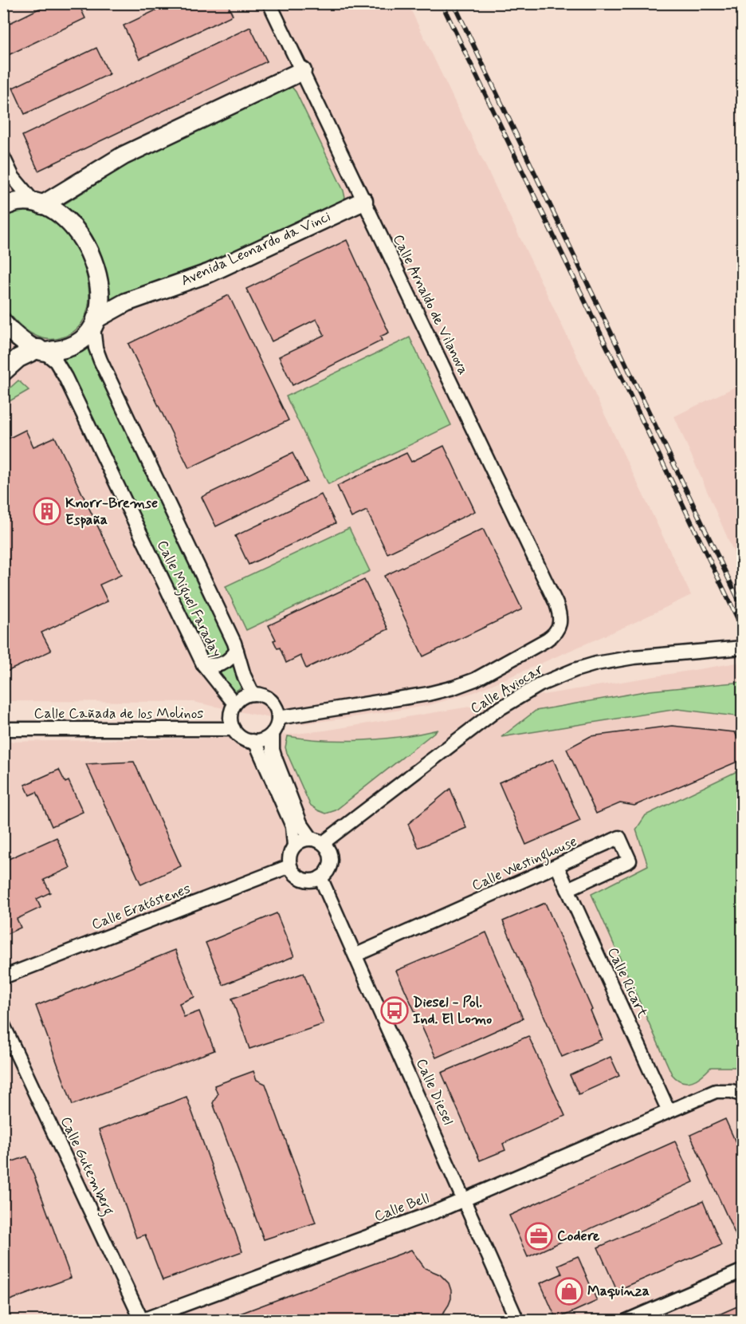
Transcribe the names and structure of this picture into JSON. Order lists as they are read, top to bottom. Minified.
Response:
{"streets":{"street":["Avenida Leonardo da Vinci","Calle Arnaldo de Vilanova","Calle Miguel Faraday","Calle Aviocar","Calle Cañada de los Molinos","Calle Westinghouse","Calle Eratóstenes","Calle Ricart","Calle Diesel","Calle Gutemberg","Calle Bell"]},"crossings":[["Avenida Leonardo da Vinci","Calle Arnaldo de Vilanova"],["Avenida Leonardo da Vinci","Calle Miguel Faraday"],["Calle Arnaldo de Vilanova","Calle Miguel Faraday"],["Calle Arnaldo de Vilanova","Calle Cañada de los Molinos"],["Calle Miguel Faraday","Calle Cañada de los Molinos"],["Calle Aviocar","Calle Eratóstenes"],["Calle Aviocar","Calle Diesel"],["Calle Westinghouse","Calle Ricart"],["Calle Westinghouse","Calle Diesel"],["Calle Eratóstenes","Calle Diesel"],["Calle Ricart","Calle Bell"],["Calle Diesel","Calle Bell"],["Calle Gutemberg","Calle Bell"]],"places":{"building":["Knorr-Bremse España"],"bus stop":["Diesel - Pol. Ind. El Lomo"],"office":["Codere"],"shop":["Maquinza"]}}
